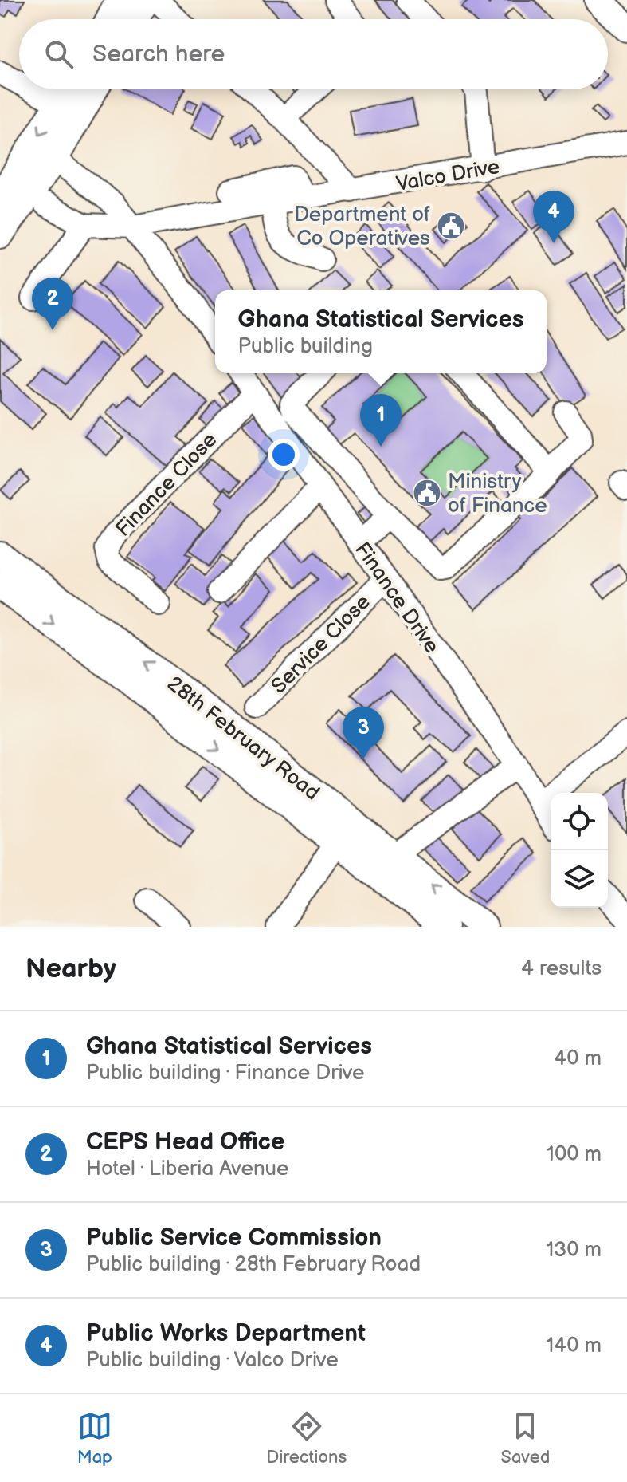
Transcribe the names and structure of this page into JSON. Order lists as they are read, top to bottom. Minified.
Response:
{"streets":{"main road":["28th February Road"],"street":["Valco Drive","Finance Close","Finance Drive","Service Close"]},"crossings":[["Finance Close","Finance Drive"],["Finance Drive","Service Close"]],"places":{"public building":["Department of Co Operatives","Ministry of Finance"]},"page":{"search":"Search here","pins":["4","2","1","3"],"popup":["Ghana Statistical Services","Public building"],"heading":["Nearby","4 results"],"list":[{"mark":"1","name":"Ghana Statistical Services","note":"Public building · Finance Drive","value":"40 m"},{"mark":"2","name":"CEPS Head Office","note":"Hotel · Liberia Avenue","value":"100 m"},{"mark":"3","name":"Public Service Commission","note":"Public building · 28th February Road","value":"130 m"},{"mark":"4","name":"Public Works Department","note":"Public building · Valco Drive","value":"140 m"}],"nav":["Map","Directions","Saved"]}}
